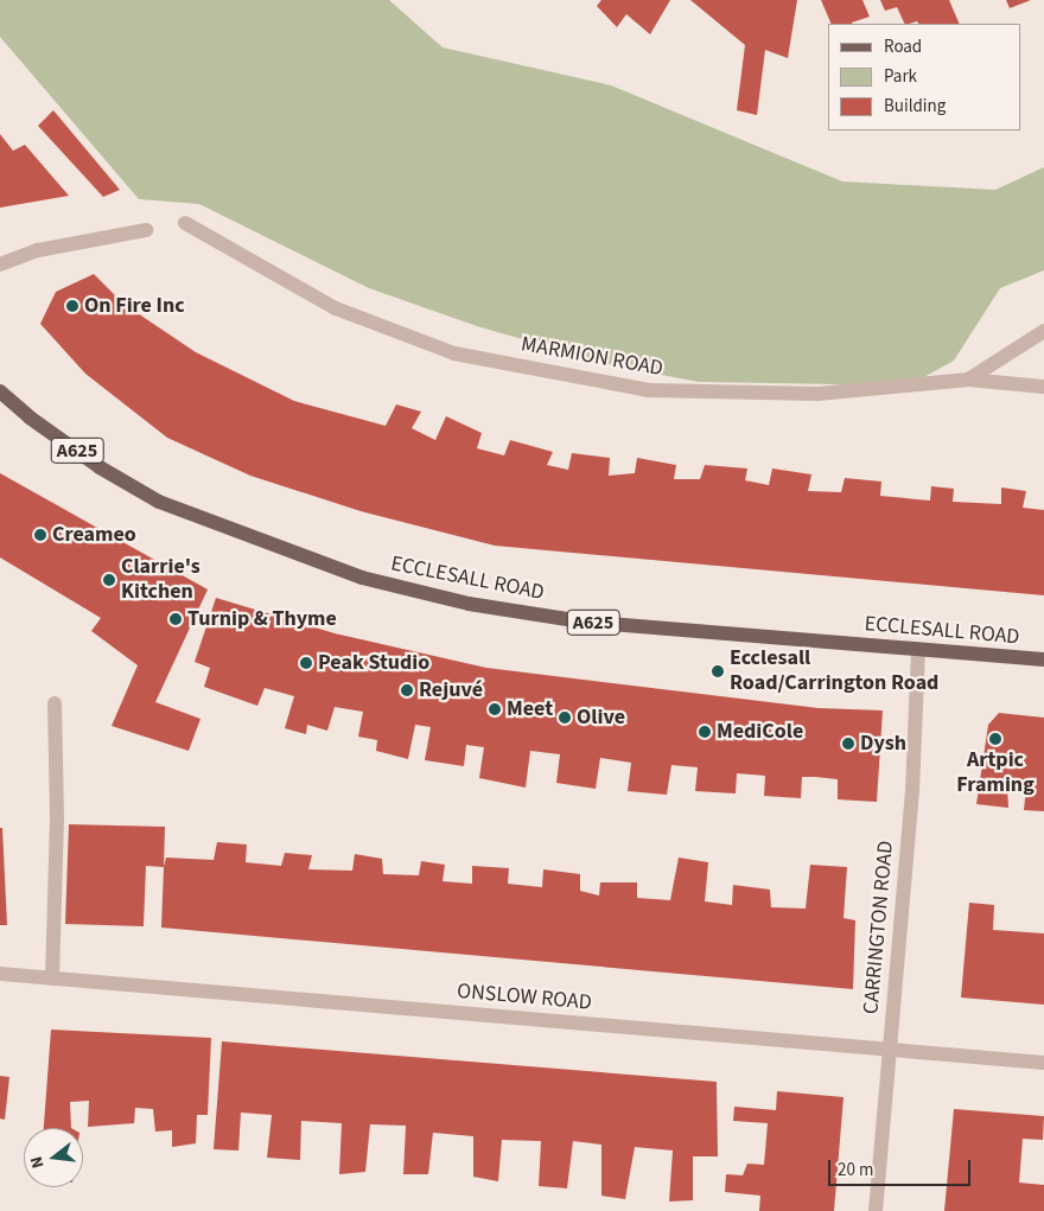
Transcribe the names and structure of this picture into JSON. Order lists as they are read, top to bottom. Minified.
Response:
{"streets":{"main road":["A625","ECCLESALL ROAD"],"street":["MARMION ROAD","CARRINGTON ROAD","ONSLOW ROAD"]},"crossings":[["ECCLESALL ROAD","CARRINGTON ROAD"],["CARRINGTON ROAD","ONSLOW ROAD"]],"places":["On Fire Inc","Creameo","Clarrie's Kitchen","Turnip & Thyme","Peak Studio","Ecclesall Road/Carrington Road","Rejuvé","Meet","Olive","MediCole","Artpic Framing","Dysh"],"legend":["Road","Park","Building"],"scale_bar":"20 m","north":"left"}
